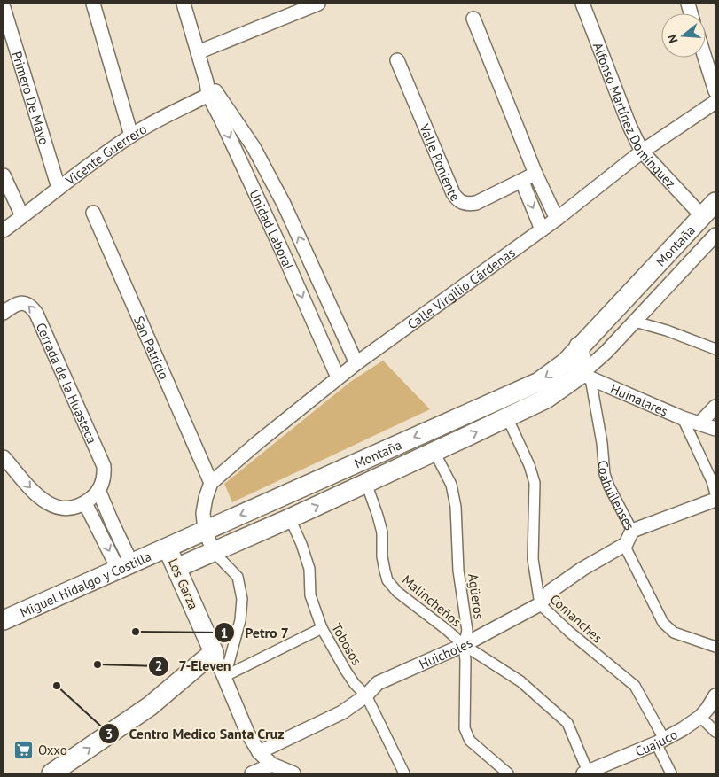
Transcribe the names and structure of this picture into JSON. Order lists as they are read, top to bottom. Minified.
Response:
{"streets":{"main road":["Montaña","Miguel Hidalgo y Costilla","Los Garza"],"street":["Primero De Mayo","Alfonso Martínez Domínguez","Vicente Guerrero","Valle Poniente","Unidad Laboral","Calle Virgilio Cárdenas","San Patricio","Cerrada de la Huasteca","Huinalares","Coahuilenses","Agüeros","Malincheños","Comanches","Tobosos","Huicholes","Cuajuco"]},"crossings":[["Primero De Mayo","Vicente Guerrero"],["Alfonso Martínez Domínguez","Montaña"],["Alfonso Martínez Domínguez","Calle Virgilio Cárdenas"],["Vicente Guerrero","Unidad Laboral"],["Unidad Laboral","Calle Virgilio Cárdenas"],["Montaña","Huinalares"],["Montaña","Coahuilenses"],["Montaña","Miguel Hidalgo y Costilla"],["Montaña","Los Garza"],["Montaña","Agüeros"],["Montaña","Malincheños"],["Montaña","Comanches"],["Montaña","Tobosos"],["Calle Virgilio Cárdenas","San Patricio"],["Huinalares","Coahuilenses"],["Coahuilenses","Huicholes"],["Miguel Hidalgo y Costilla","Los Garza"],["Los Garza","Huicholes"],["Agüeros","Malincheños"],["Agüeros","Huicholes"],["Malincheños","Huicholes"],["Comanches","Huicholes"],["Comanches","Cuajuco"],["Tobosos","Huicholes"]],"one_way":["Cerrada de la Huasteca"],"places":{"other":["Petro 7","7-Eleven","Centro Medico Santa Cruz"],"supermarket":["Oxxo"]},"north":"left"}
